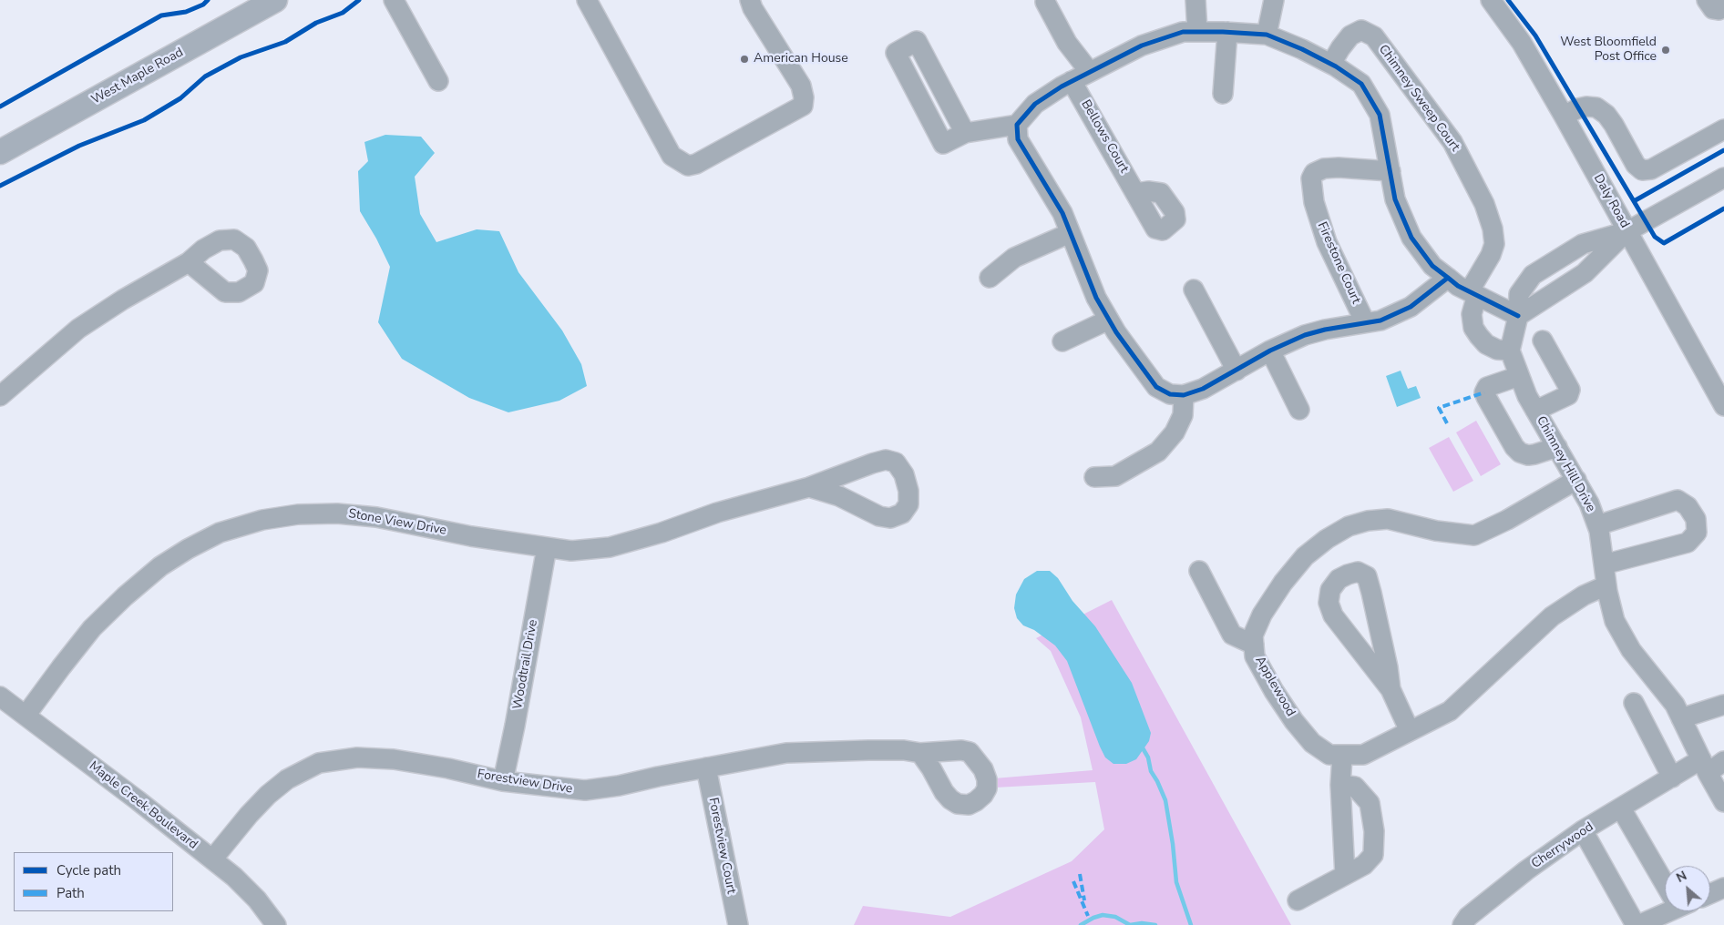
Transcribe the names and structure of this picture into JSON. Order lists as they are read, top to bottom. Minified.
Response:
{"streets":{"main road":["West Maple Road"],"street":["Chimney Sweep Court","Bellows Court","Daly Road","Firestone Court","Chimney Hill Drive","Stone View Drive","Woodtrail Drive","Applewood","Forestview Drive","Maple Creek Boulevard","Forestview Court","Cherrywood"]},"crossings":[["Chimney Hill Drive","Applewood"],["Chimney Hill Drive","Cherrywood"],["Stone View Drive","Woodtrail Drive"],["Stone View Drive","Maple Creek Boulevard"],["Woodtrail Drive","Forestview Drive"],["Forestview Drive","Maple Creek Boulevard"],["Forestview Drive","Forestview Court"]],"places":["West Bloomfield Post Office","American House"],"legend":["Cycle path","Path"],"north":"top left"}
